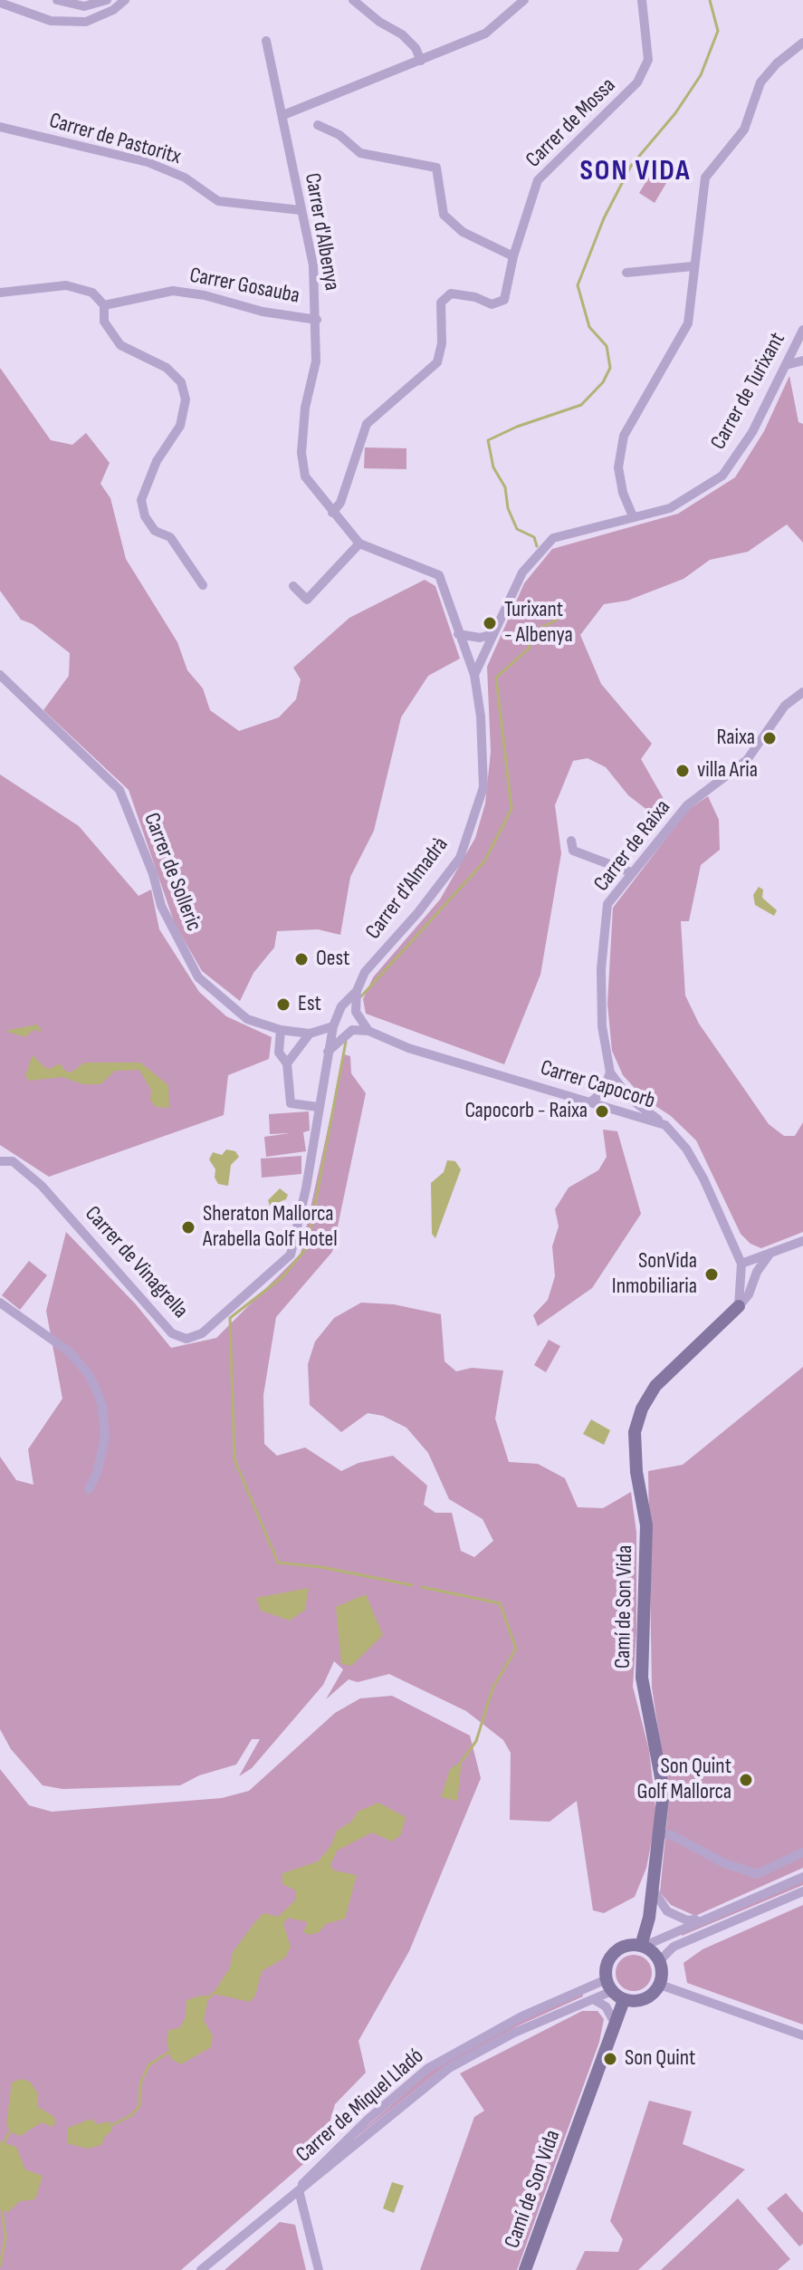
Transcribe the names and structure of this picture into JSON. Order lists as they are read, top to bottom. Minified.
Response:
{"streets":{"street":["Carrer de Mossa","Carrer de Pastoritx","Carrer d'Albenya","Carrer Gosauba","Carrer de Turixant","Carrer de Raixa","Carrer de Solleric","Carrer d'Almadrà","Carrer Capocorb","Carrer de Vinagrella","Camí de Son Vida","Carrer de Miquel Lladó"]},"crossings":[["Carrer de Mossa","Carrer d'Albenya"],["Carrer de Pastoritx","Carrer d'Albenya"],["Carrer d'Albenya","Carrer Gosauba"],["Carrer d'Albenya","Carrer de Turixant"],["Carrer d'Albenya","Carrer d'Almadrà"],["Carrer de Turixant","Carrer d'Almadrà"],["Carrer de Solleric","Carrer d'Almadrà"],["Carrer de Solleric","Carrer de Vinagrella"],["Carrer d'Almadrà","Carrer de Vinagrella"],["Carrer Capocorb","Camí de Son Vida"],["Camí de Son Vida","Carrer de Miquel Lladó"]],"districts":["SON VIDA"],"places":["Turixant - Albenya","Raixa","villa Aria","Oest","Est","Capocorb - Raixa","Sheraton Mallorca Arabella Golf Hotel","SonVida Inmobiliaria","Son Quint Golf Mallorca","Son Quint"]}
